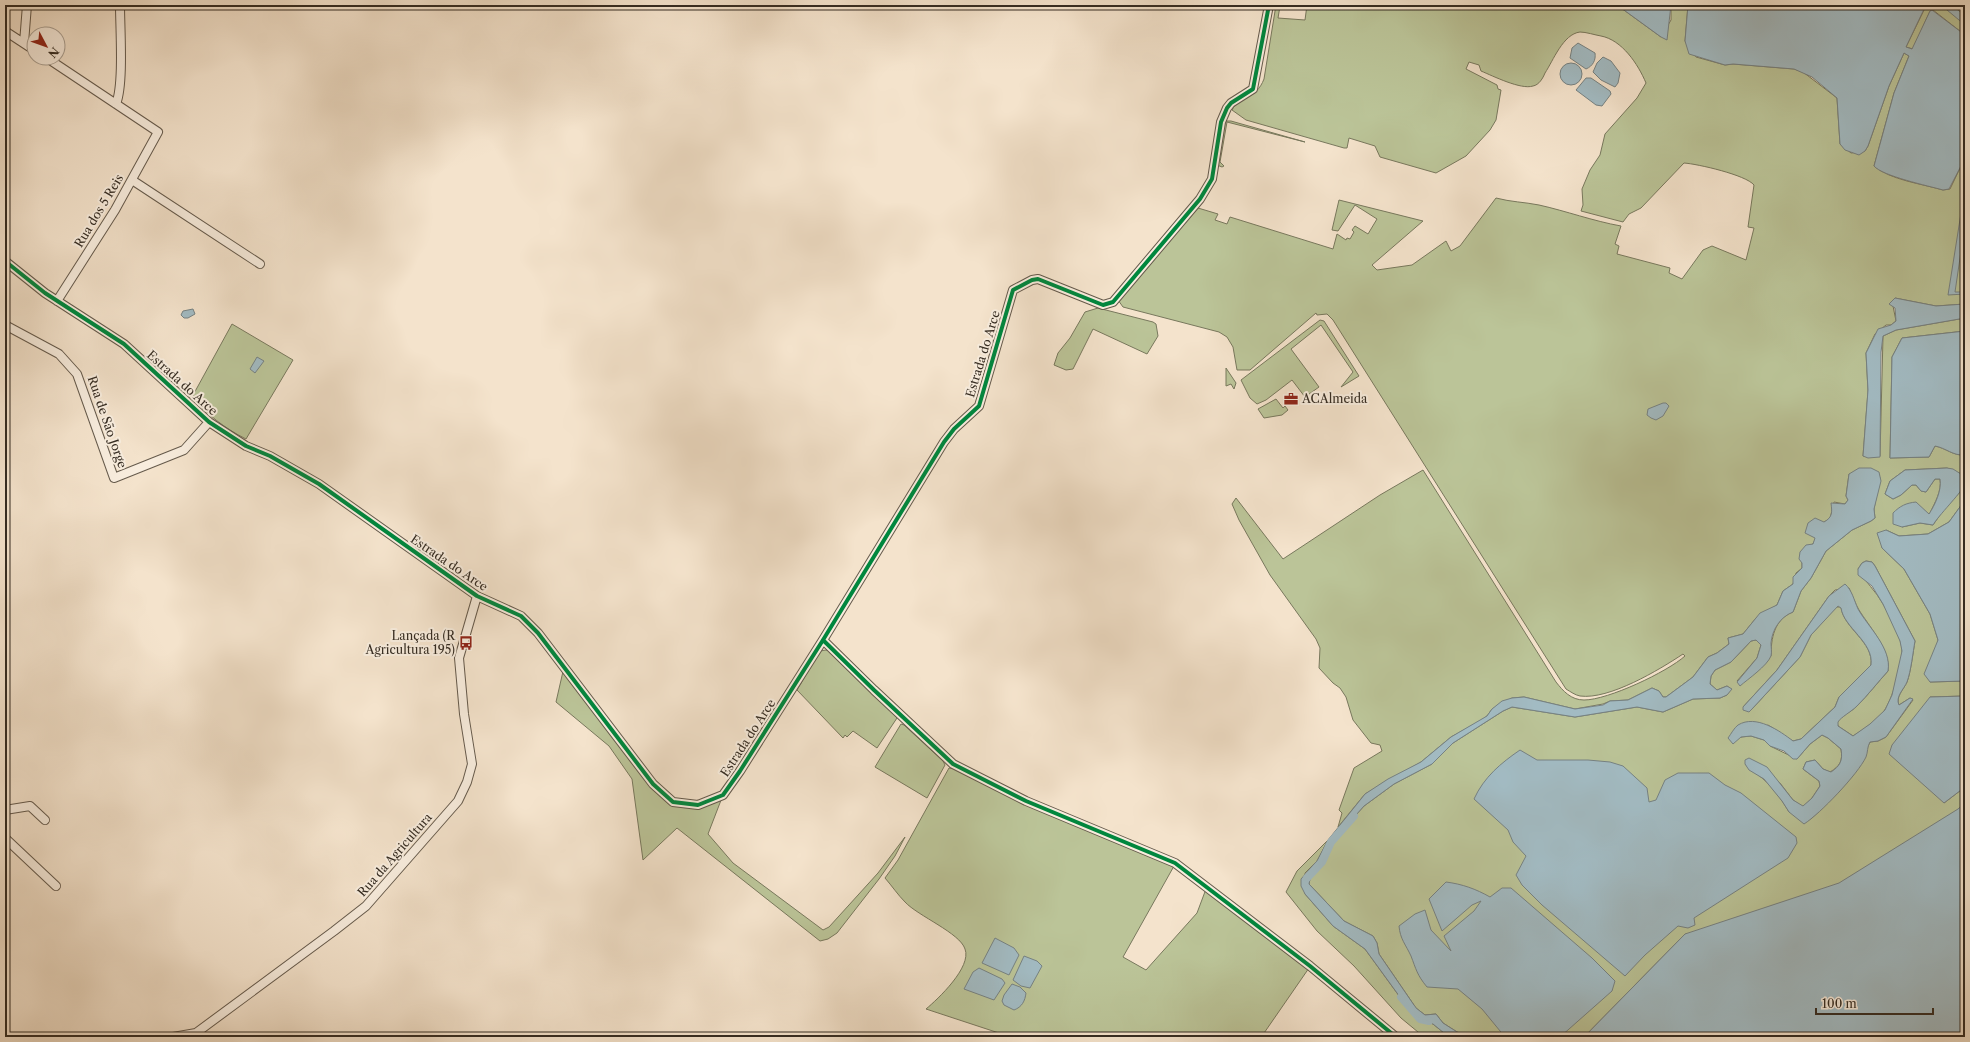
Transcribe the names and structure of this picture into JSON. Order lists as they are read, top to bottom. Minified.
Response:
{"streets":{"street":["Rua dos 5 Reis","Estrada do Arce","Rua de São Jorge","Rua da Agricultura"]},"crossings":[["Rua dos 5 Reis","Estrada do Arce"],["Estrada do Arce","Rua de São Jorge"],["Estrada do Arce","Rua da Agricultura"]],"places":{"office":["ACAlmeida"],"bus stop":["Lançada (R Agricultura 195)"]},"scale_bar":"100 m","north":"bottom right"}
